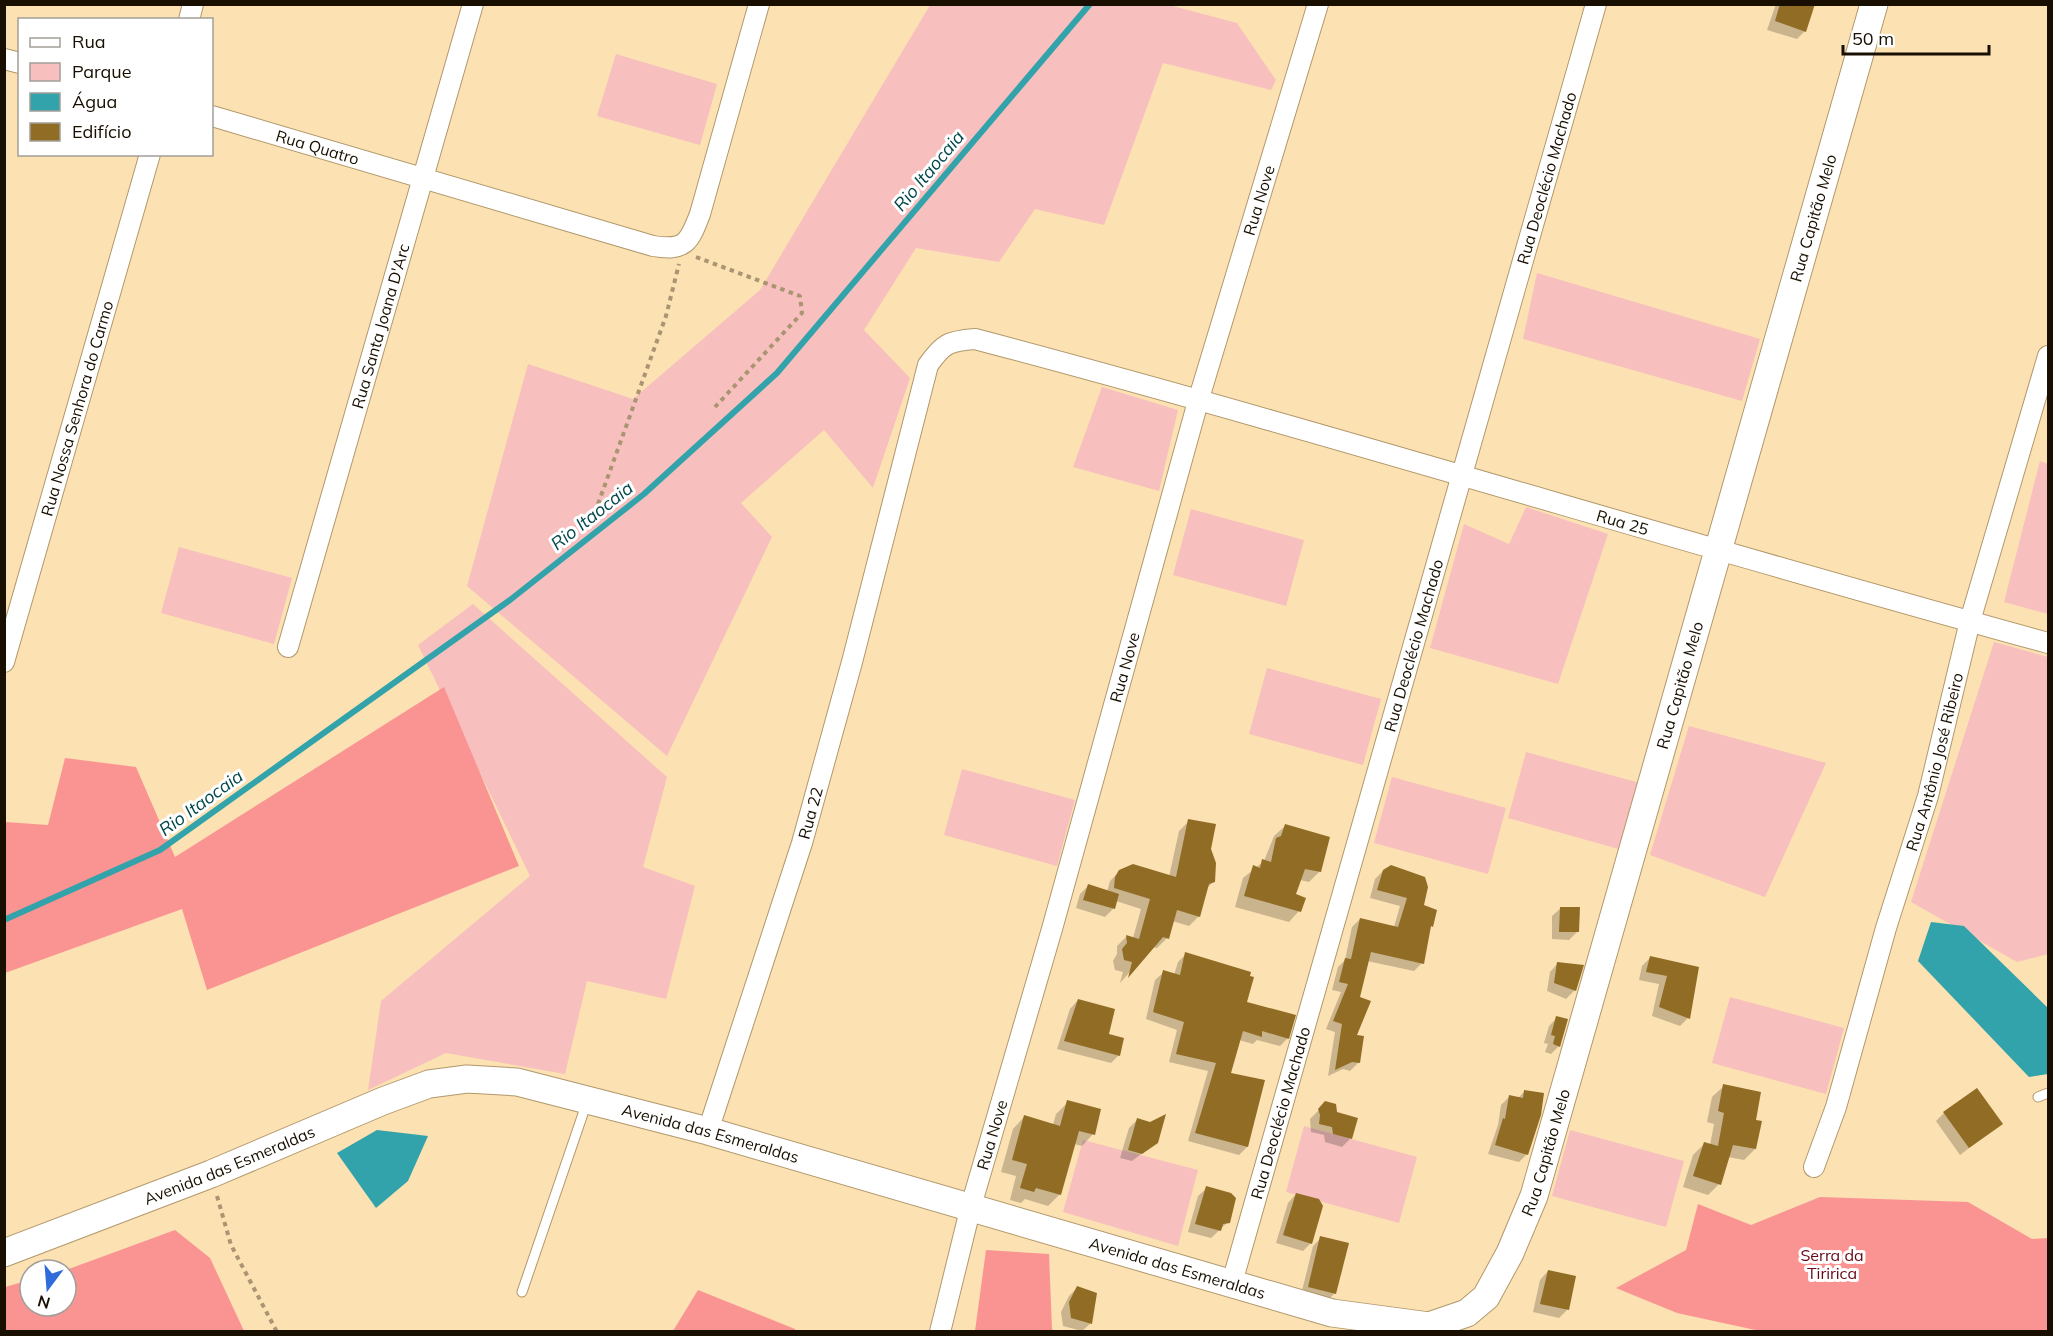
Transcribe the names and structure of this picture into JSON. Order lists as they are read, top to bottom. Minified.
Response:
{"streets":{"main road":["Rua Capitão Melo","Avenida das Esmeraldas"],"street":["Rua Quatro","Rua Deoclécio Machado","Rua Nove","Rua Santa Joana D'Arc","Rua Nossa Senhora do Carmo","Rua 25","Rua Antônio José Ribeiro","Rua 22"]},"crossings":[["Rua Quatro","Rua Santa Joana D'Arc"],["Rua Deoclécio Machado","Rua 25"],["Rua Deoclécio Machado","Avenida das Esmeraldas"],["Rua Nove","Rua 25"],["Rua Nove","Rua 22"],["Rua Nove","Avenida das Esmeraldas"],["Rua Capitão Melo","Rua 25"],["Rua Capitão Melo","Avenida das Esmeraldas"],["Rua 25","Rua Antônio José Ribeiro"],["Rua 25","Rua 22"],["Rua 22","Avenida das Esmeraldas"]],"water":["Rio Itaocaia"],"parks":["Serra da Tiririca"],"legend":["Rua","Parque","Água","Edifício"],"scale_bar":"50 m","north":"bottom"}
